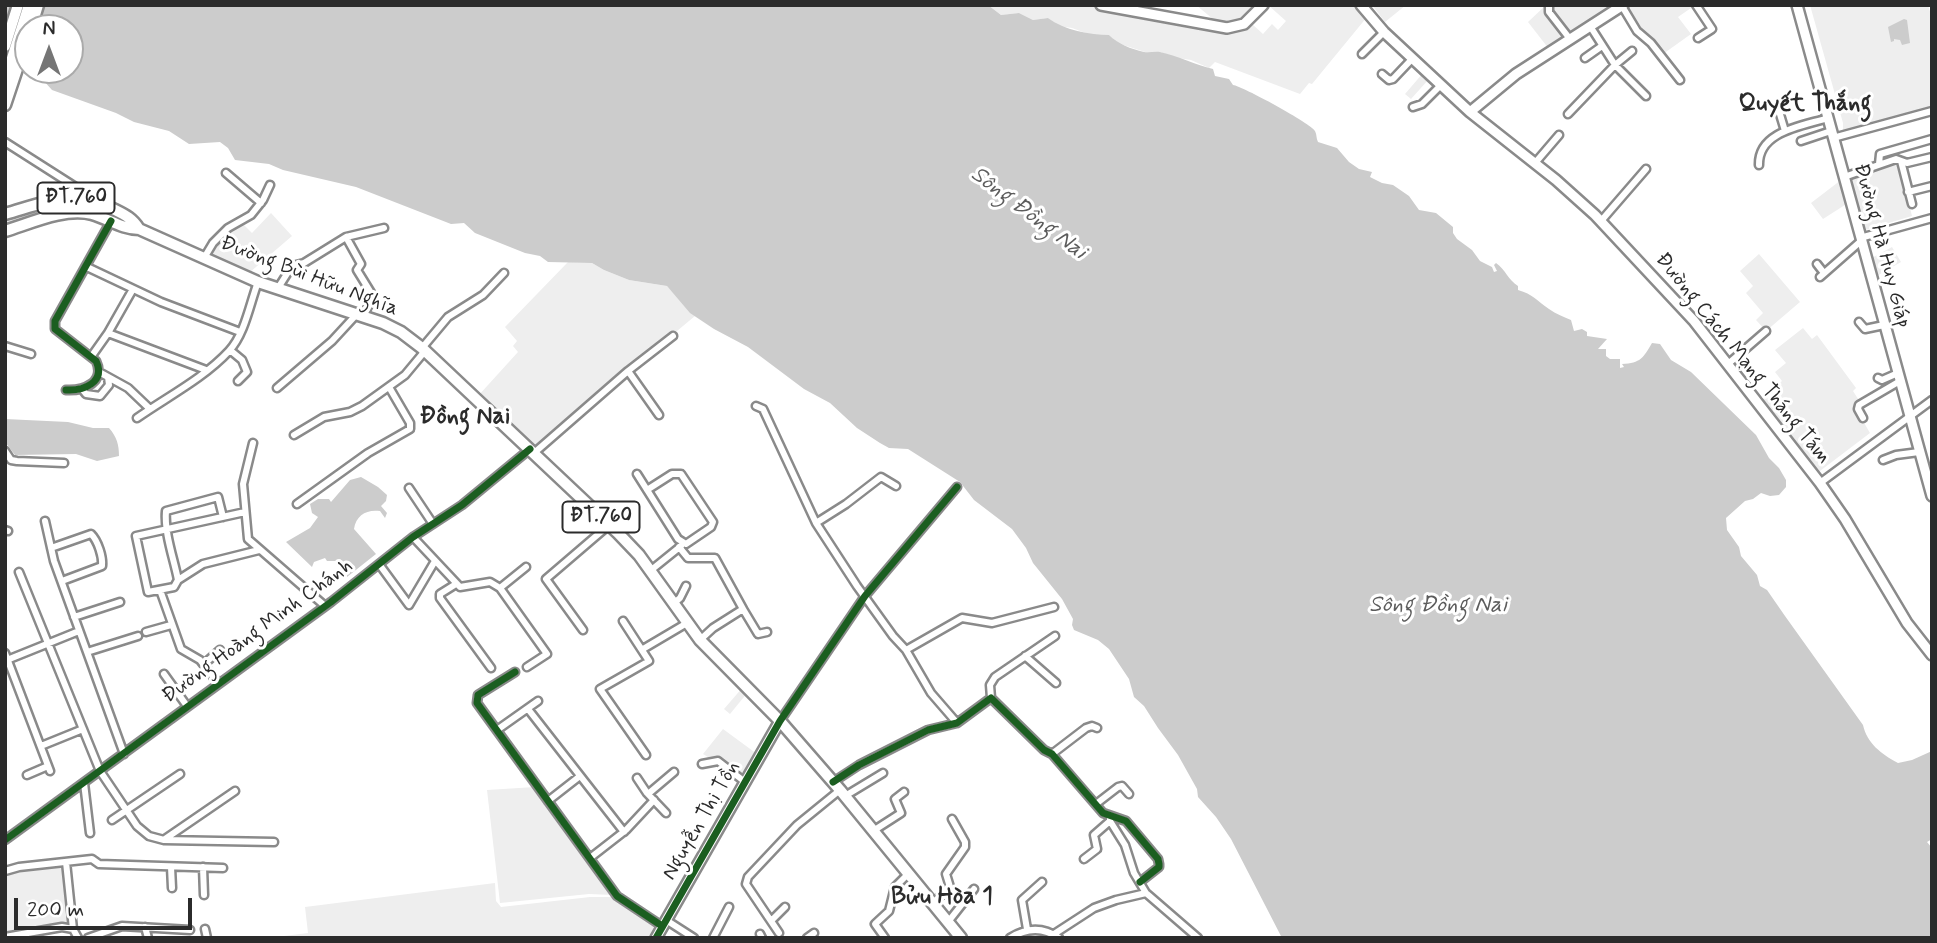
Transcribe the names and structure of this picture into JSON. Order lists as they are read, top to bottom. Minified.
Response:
{"streets":{"main road":["ĐT.760","Đường Hà Huy Giáp","Đường Bùi Hữu Nghĩa","Đường Cách Mạng Tháng Tám","Nguyễn Thị Tồn"],"street":["Đường Hoàng Minh Chánh"]},"crossings":[["Đường Bùi Hữu Nghĩa","Đường Hoàng Minh Chánh"],["Đường Bùi Hữu Nghĩa","Nguyễn Thị Tồn"]],"districts":["Quyết Thắng","Đồng Nai","Bửu Hòa 1"],"water":["Sông Đồng Nai"],"scale_bar":"200 m","north":"top"}
